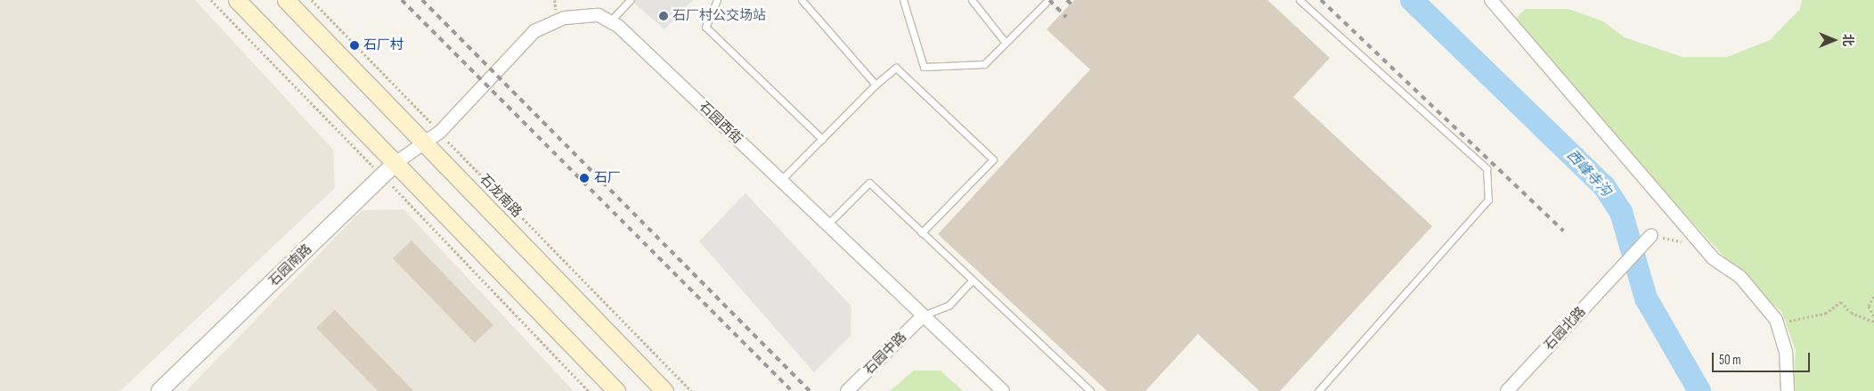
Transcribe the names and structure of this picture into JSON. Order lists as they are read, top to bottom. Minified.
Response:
{"streets":{"main road":["石龙南路"],"street":["石园西街","石园南路","石园北路","石园中路"]},"crossings":[["石园西街","石龙南路"],["石园西街","石园南路"],["石园西街","石园中路"],["石龙南路","石园南路"]],"water":["西峰寺沟"],"places":["石厂村公交场站","石厂村","石厂"],"scale_bar":"50 m","north":"right"}
